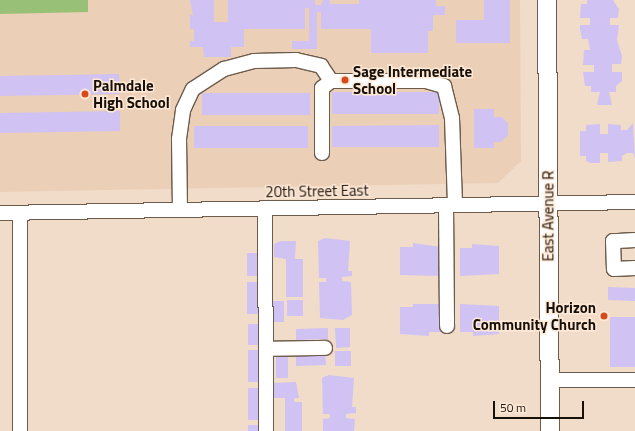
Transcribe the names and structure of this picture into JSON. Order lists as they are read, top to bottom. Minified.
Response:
{"streets":{"main road":["East Avenue R"],"street":["20th Street East"]},"crossings":[["20th Street East","East Avenue R"]],"places":["Sage Intermediate School","Palmdale High School","Horizon Community Church"],"scale_bar":"50 m"}
